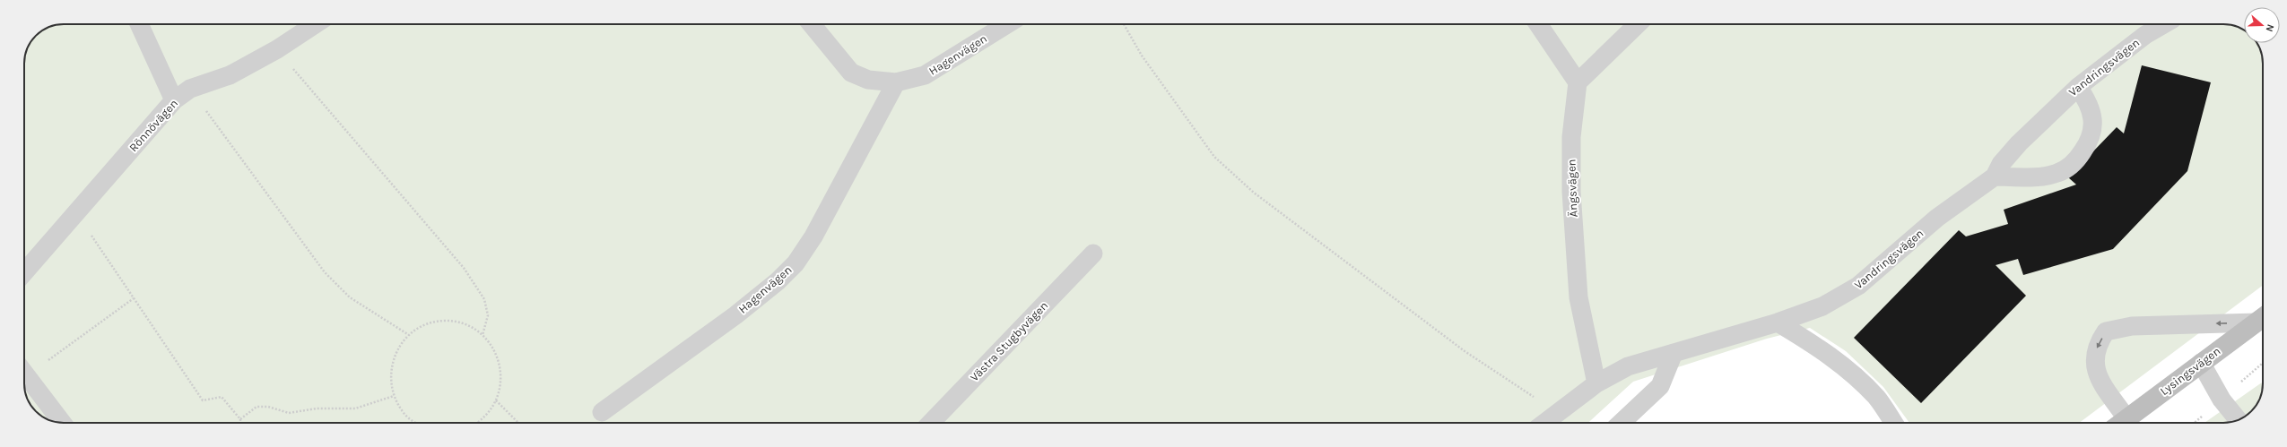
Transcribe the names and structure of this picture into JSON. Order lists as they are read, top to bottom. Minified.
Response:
{"streets":{"street":["Lysingsvägen"],"lane":["Hagenvägen","Vandringsvägen","Rönnövägen","Ängsvägen","Västra Stugbyvägen"]},"crossings":[["Vandringsvägen","Ängsvägen"]],"north":"right"}
